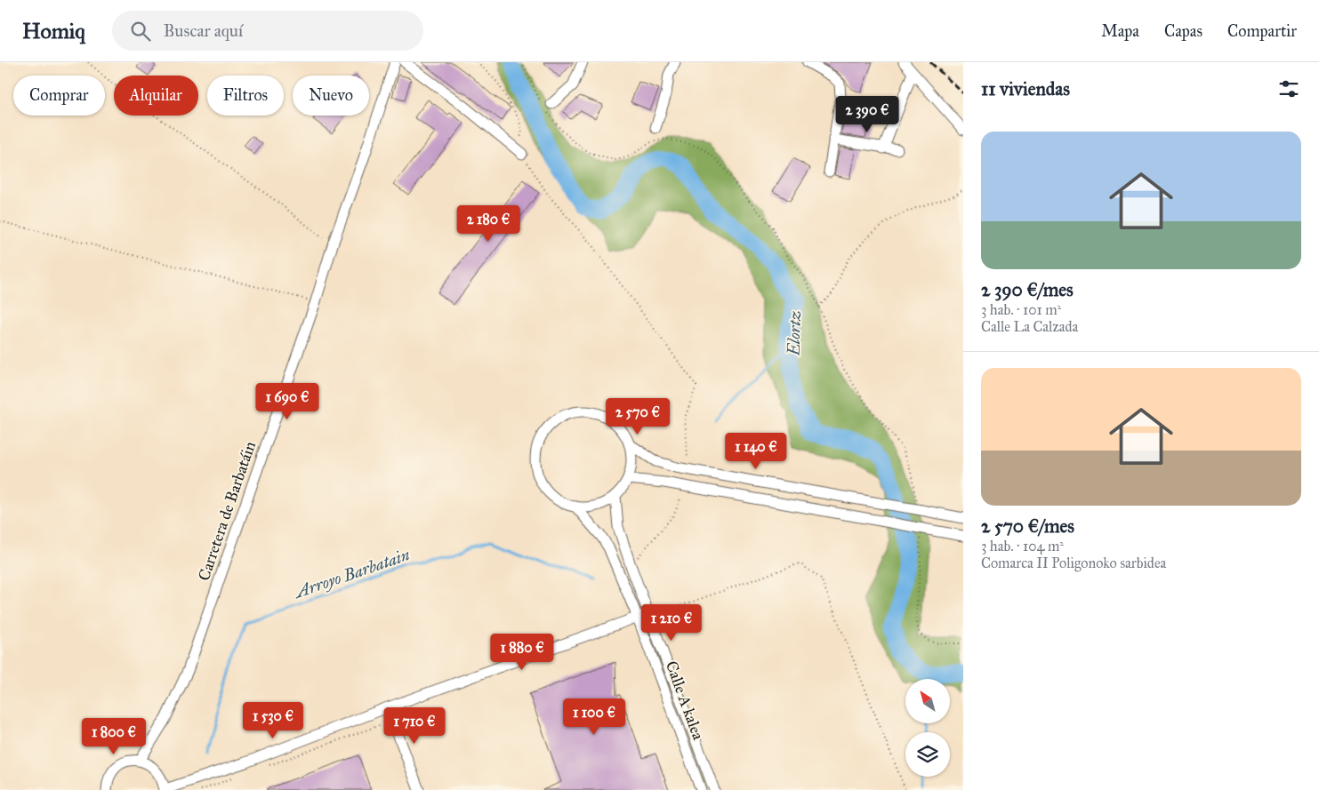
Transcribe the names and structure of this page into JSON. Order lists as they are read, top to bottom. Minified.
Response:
{"streets":{"street":["Carretera de Barbatáin","Calle A kalea"]},"water":["Elortz","Arroyo Barbatain"],"north":"top left","page":{"header":"Homiq","search":"Buscar aquí","nav":["Mapa","Capas","Compartir"],"heading":"11 viviendas","chip":["Comprar","Alquilar","Filtros","Nuevo"],"price":["2 390 €","2 180 €","1 690 €","2 570 €","1 140 €","1 210 €","1 880 €","1 100 €","1 530 €","1 710 €","1 800 €"],"list":[{"name":"2 390 €/mes","note":"3 hab. · 101 m² · Calle La Calzada"},{"name":"2 570 €/mes","note":"3 hab. · 104 m² · Comarca II Poligonoko sarbidea"}]}}
